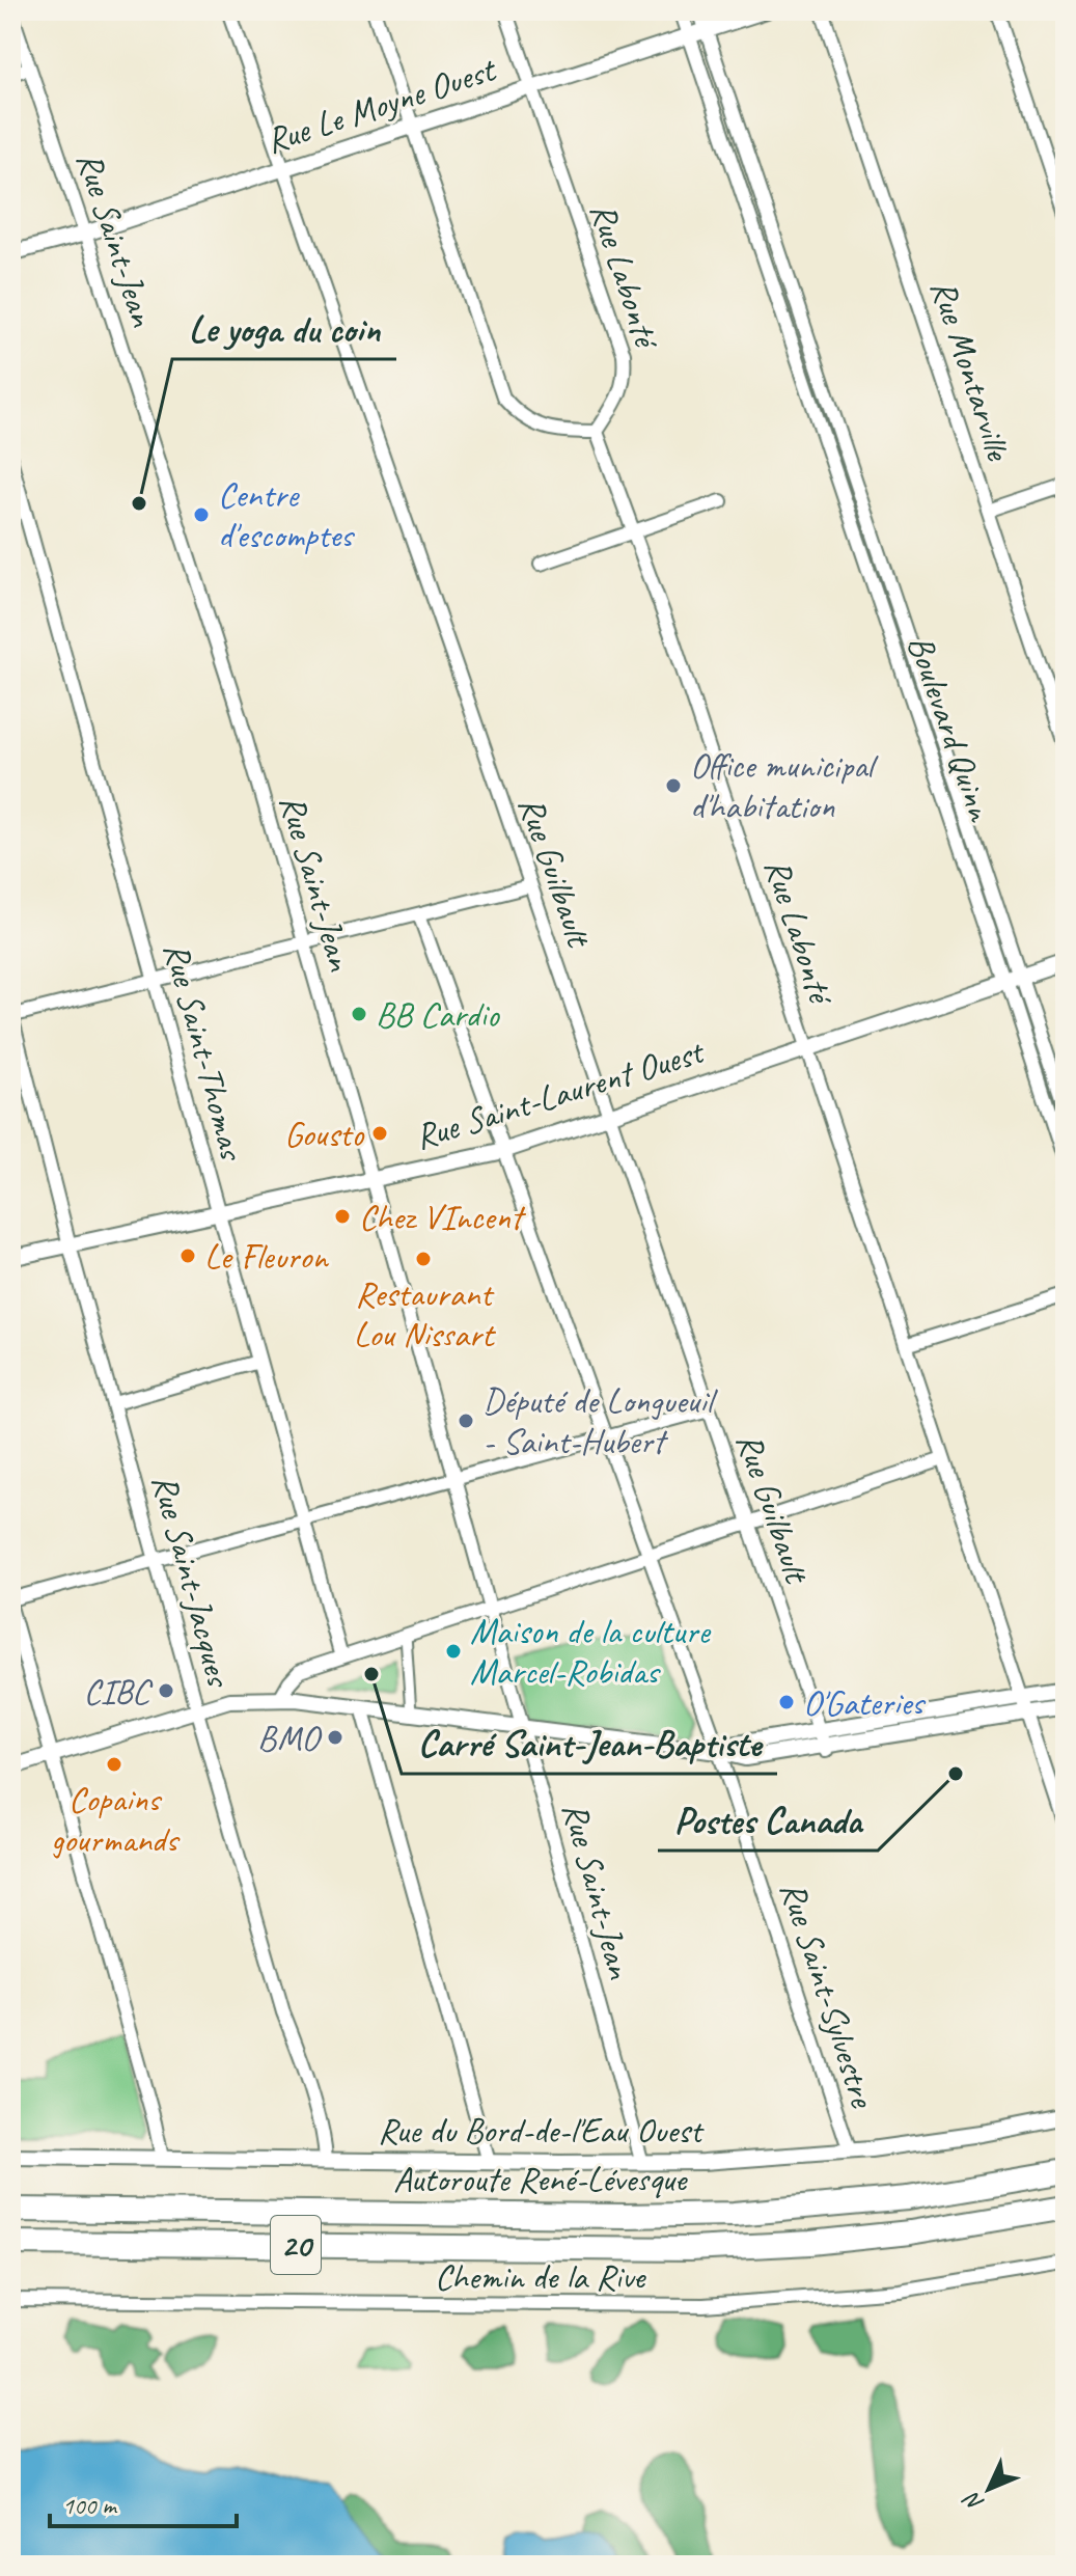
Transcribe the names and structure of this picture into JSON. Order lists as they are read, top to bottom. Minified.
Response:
{"streets":{"highway":["Autoroute René-Lévesque","20"],"street":["Rue Le Moyne Ouest","Rue Saint-Jean","Rue Labonté","Rue Montarville","Boulevard Quinn","Rue Guilbault","Rue Saint-Thomas","Rue Saint-Laurent Ouest","Rue Saint-Jacques","Rue Saint-Sylvestre","Rue du Bord-de-l'Eau Ouest","Chemin de la Rive"]},"crossings":[["Rue Le Moyne Ouest","Rue Saint-Jean"],["Rue Le Moyne Ouest","Rue Labonté"],["Rue Le Moyne Ouest","Boulevard Quinn"],["Rue Le Moyne Ouest","Rue Guilbault"],["Rue Saint-Jean","Rue Saint-Laurent Ouest"],["Rue Saint-Jean","Rue du Bord-de-l'Eau Ouest"],["Rue Labonté","Rue Saint-Laurent Ouest"],["Boulevard Quinn","Rue Saint-Laurent Ouest"],["Rue Guilbault","Rue Saint-Laurent Ouest"],["Rue Saint-Thomas","Rue Saint-Laurent Ouest"],["Rue Saint-Laurent Ouest","Rue Saint-Jacques"],["Rue Saint-Laurent Ouest","Rue Saint-Sylvestre"],["Rue Saint-Jacques","Rue du Bord-de-l'Eau Ouest"],["Rue Saint-Sylvestre","Rue du Bord-de-l'Eau Ouest"]],"places":["Le yoga du coin","Centre d'escomptes","Office municipal d'habitation","BB Cardio","Gousto","Chez VIncent","Le Fleuron","Restaurant Lou Nissart","Député de Longueuil - Saint-Hubert","Maison de la culture Marcel-Robidas","Carré Saint-Jean-Baptiste","CIBC","O'Gateries","BMO","Copains gourmands","Postes Canada"],"scale_bar":"100 m","north":"bottom left"}
